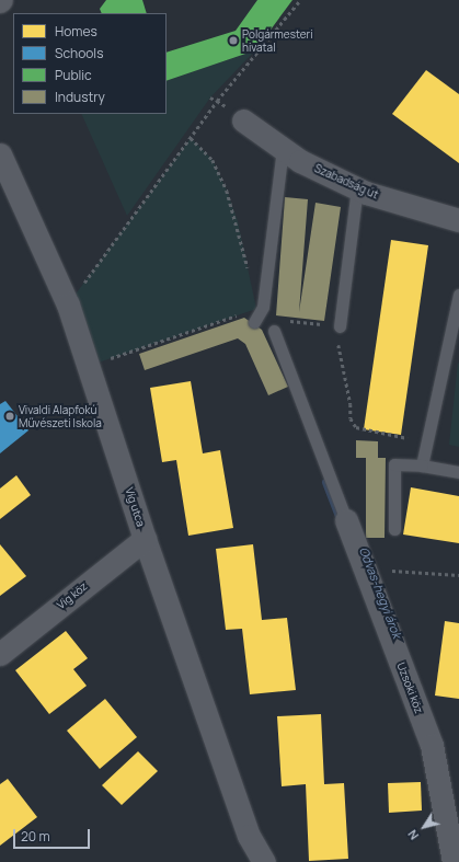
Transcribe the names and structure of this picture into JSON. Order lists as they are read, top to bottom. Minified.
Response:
{"streets":{"street":["Szabadság út","Víg utca","Víg köz","Uzsoki köz"]},"crossings":[["Víg utca","Víg köz"]],"water":["Odvas-hegyi árok"],"places":["Polgármesteri hivatal","Vivaldi Alapfokú Művészeti Iskola"],"legend":["Homes","Schools","Public","Industry"],"scale_bar":"20 m","north":"bottom left"}
